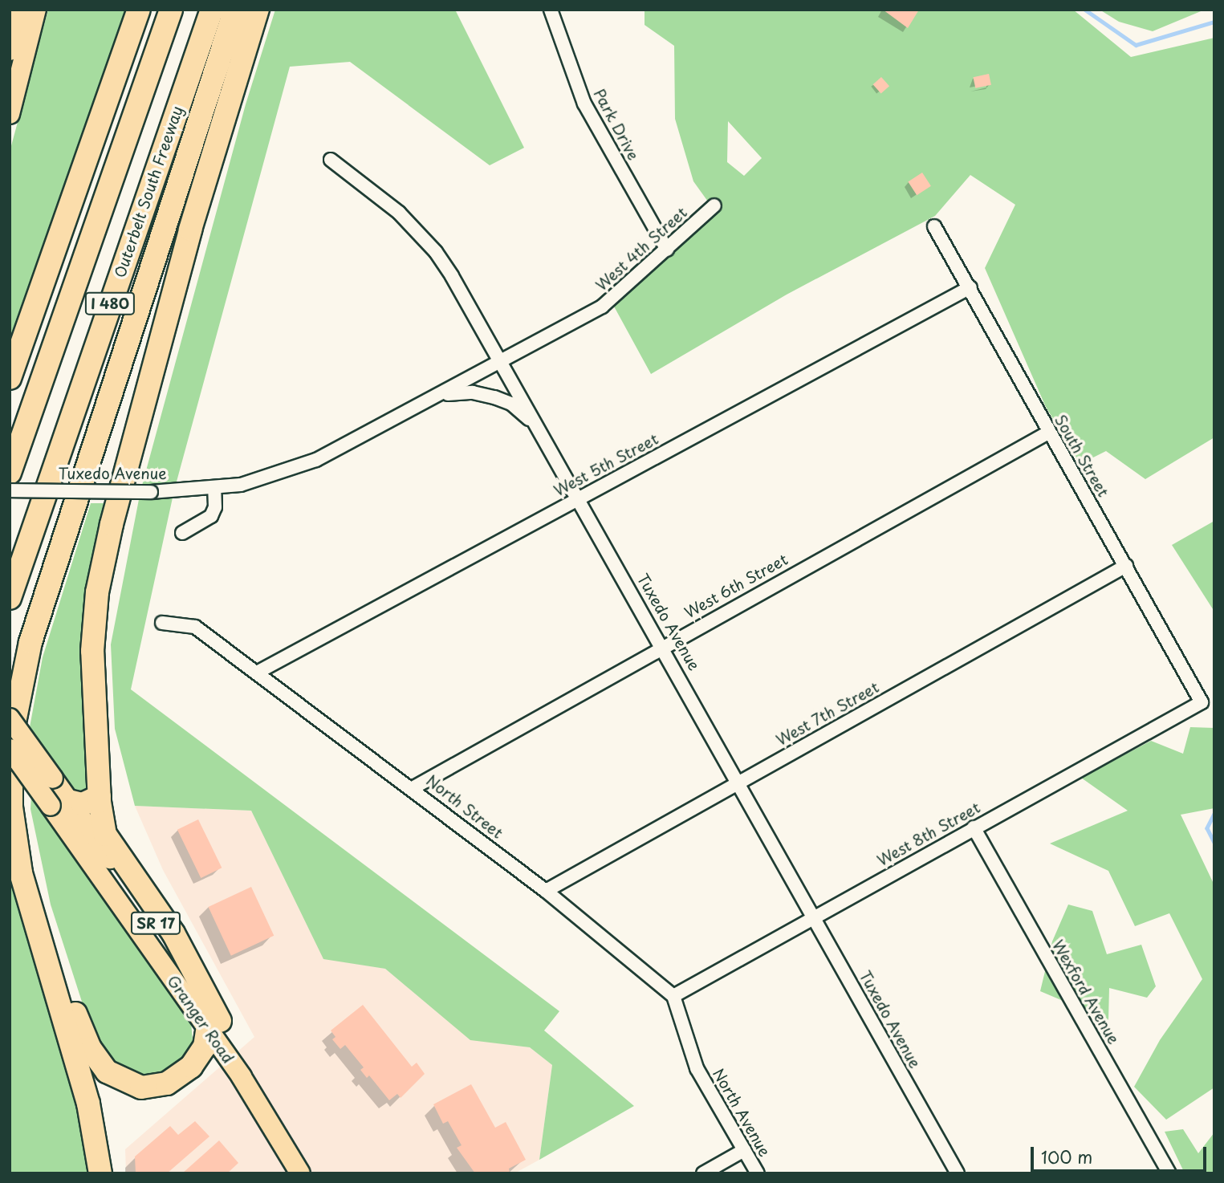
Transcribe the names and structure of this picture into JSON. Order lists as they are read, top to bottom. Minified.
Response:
{"streets":{"highway":["Outerbelt South Freeway","I 480"],"main road":["SR 17","Granger Road"],"street":["Park Drive","West 4th Street","South Street","West 5th Street","Tuxedo Avenue","West 6th Street","West 7th Street","North Street","West 8th Street","Wexford Avenue","North Avenue"]},"crossings":[["Park Drive","West 4th Street"],["West 4th Street","Tuxedo Avenue"],["South Street","West 5th Street"],["South Street","West 6th Street"],["South Street","West 7th Street"],["South Street","West 8th Street"],["West 5th Street","Tuxedo Avenue"],["West 5th Street","North Street"],["Tuxedo Avenue","West 6th Street"],["Tuxedo Avenue","West 7th Street"],["Tuxedo Avenue","West 8th Street"],["West 6th Street","North Street"],["West 7th Street","North Street"],["North Street","West 8th Street"],["North Street","North Avenue"],["West 8th Street","Wexford Avenue"],["West 8th Street","North Avenue"]],"scale_bar":"100 m"}
